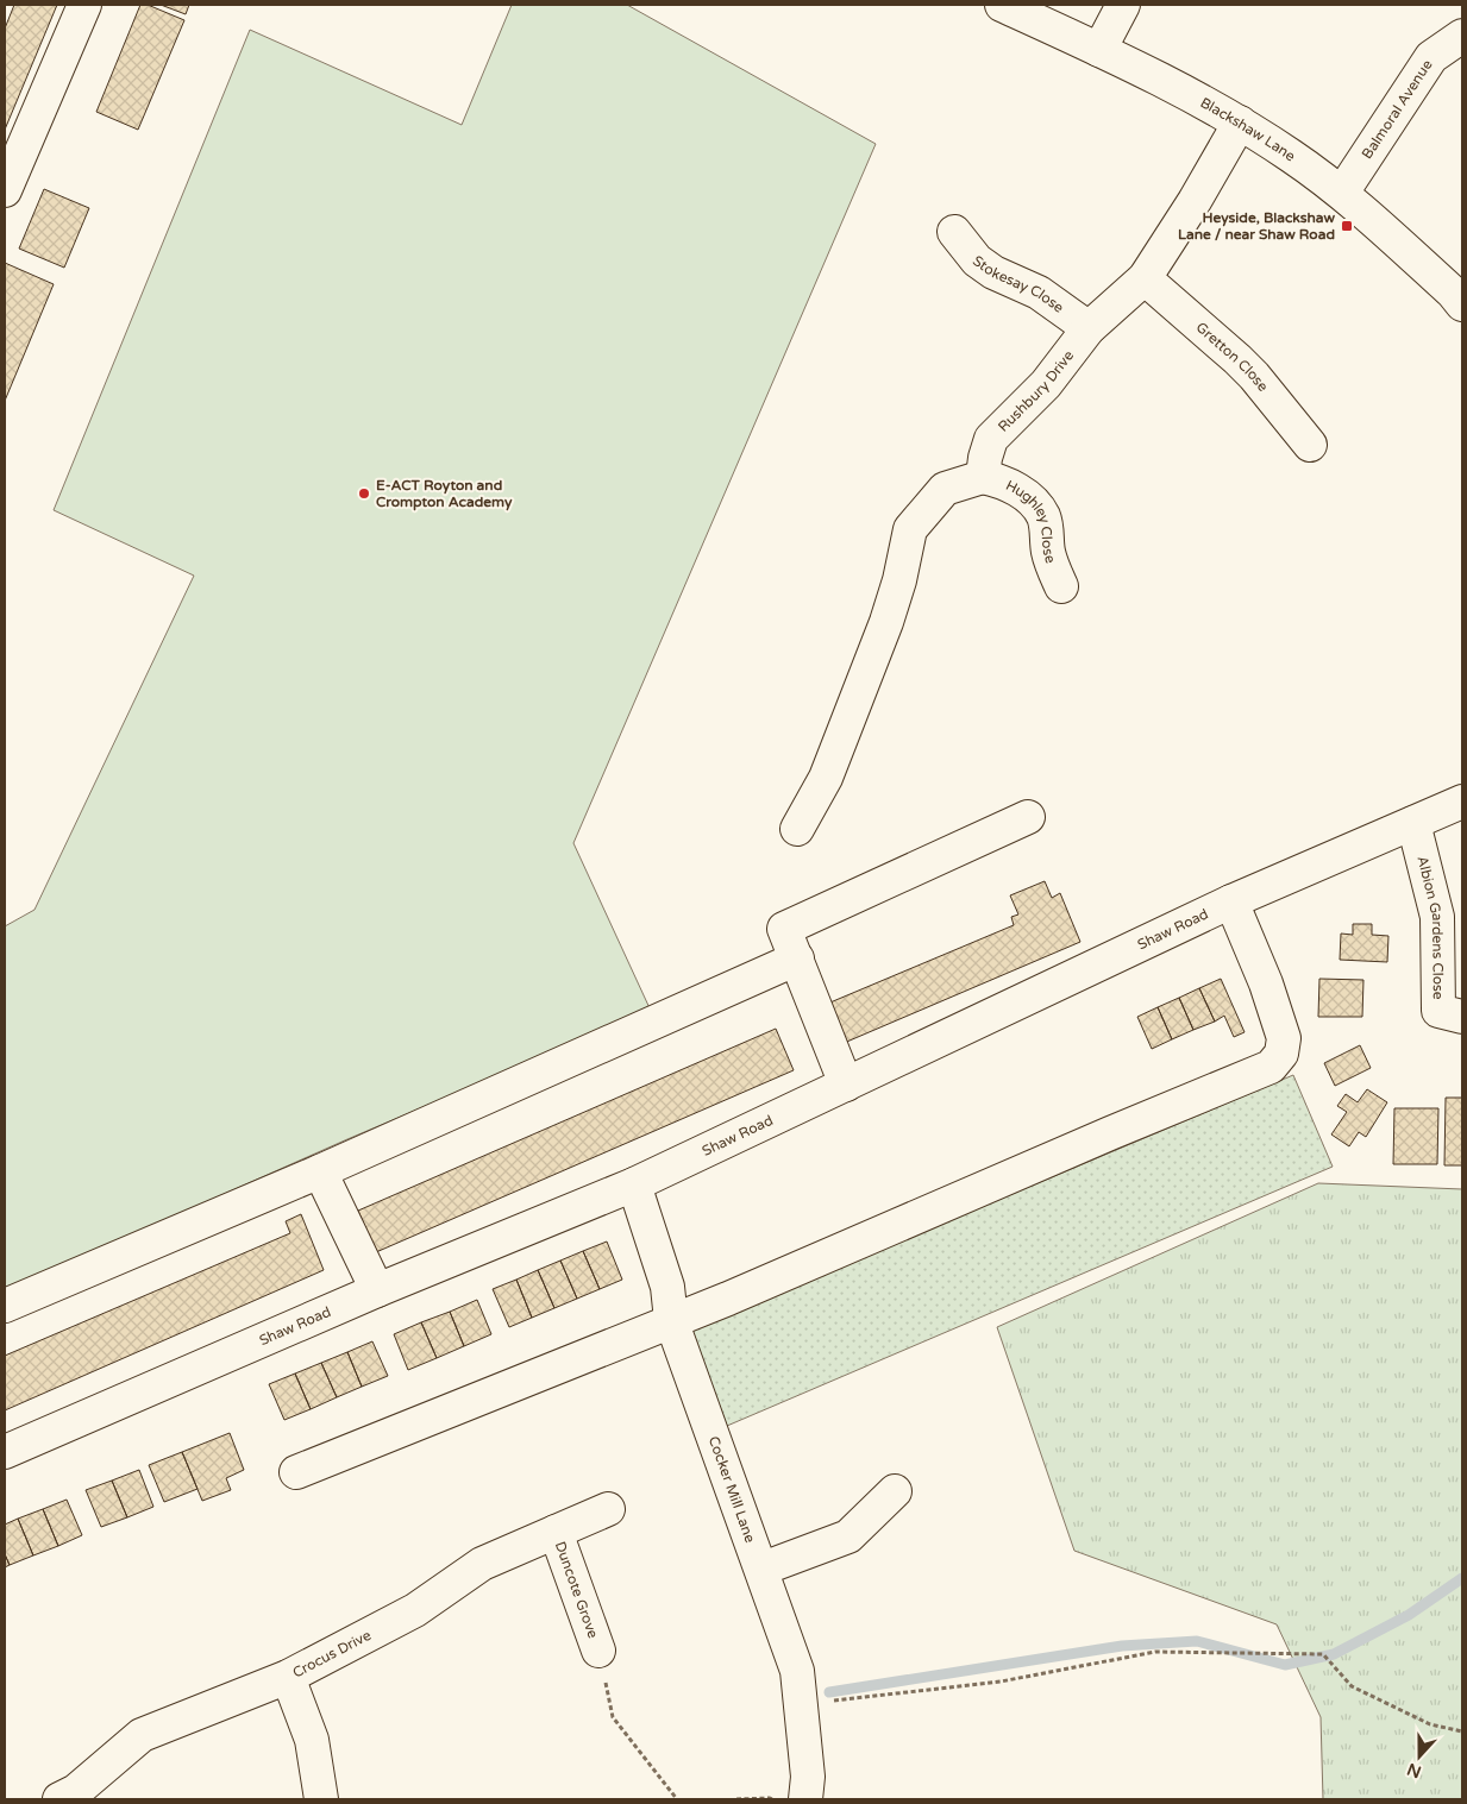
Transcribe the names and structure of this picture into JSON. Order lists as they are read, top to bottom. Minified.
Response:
{"streets":{"street":["Balmoral Avenue","Blackshaw Lane","Stokesay Close","Gretton Close","Rushbury Drive","Hughley Close","Shaw Road","Albion Gardens Close","Cocker Mill Lane","Duncote Grove","Crocus Drive"]},"crossings":[["Balmoral Avenue","Blackshaw Lane"],["Blackshaw Lane","Rushbury Drive"],["Stokesay Close","Rushbury Drive"],["Gretton Close","Rushbury Drive"],["Rushbury Drive","Hughley Close"],["Shaw Road","Albion Gardens Close"],["Shaw Road","Cocker Mill Lane"],["Duncote Grove","Crocus Drive"]],"places":{"transit":["Heyside, Blackshaw Lane / near Shaw Road"],"other":["E-ACT Royton and Crompton Academy"]},"north":"bottom"}
